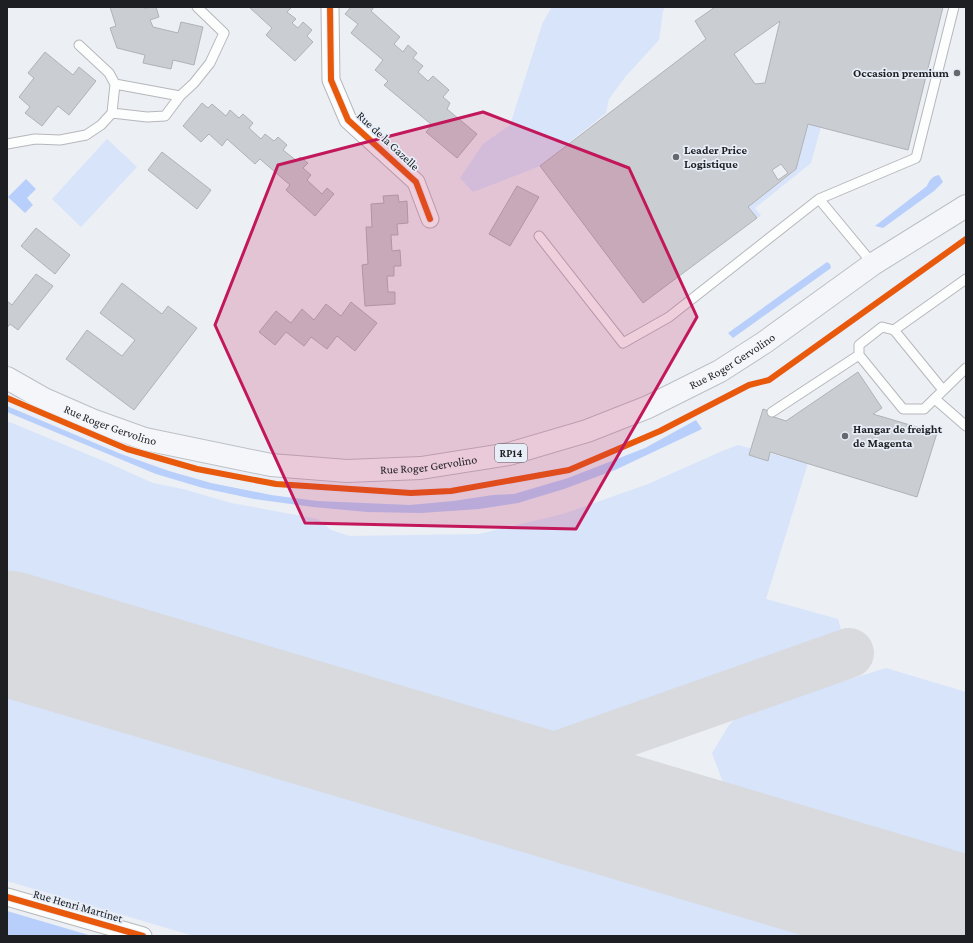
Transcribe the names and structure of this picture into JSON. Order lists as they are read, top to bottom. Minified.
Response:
{"streets":{"main road":["Rue Roger Gervolino","RP14"],"street":["Rue de la Gazelle","Rue Henri Martinet"]},"places":["Occasion premium","Leader Price Logistique","Hangar de freight de Magenta"]}
